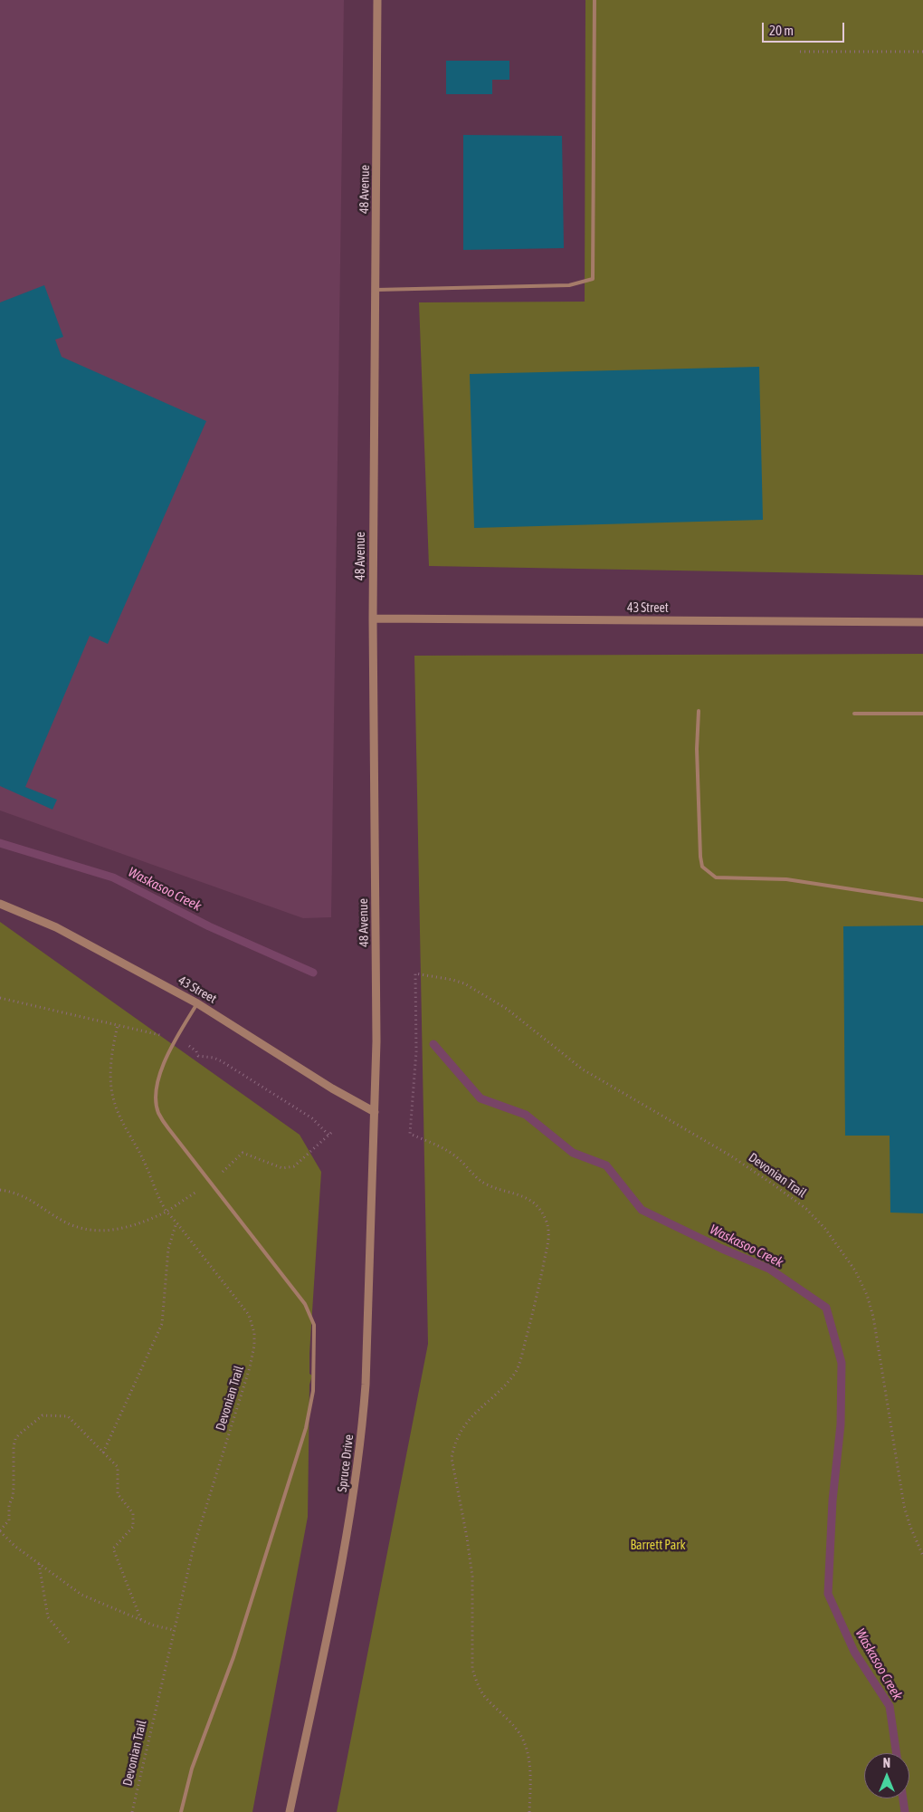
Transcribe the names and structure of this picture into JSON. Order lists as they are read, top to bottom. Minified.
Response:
{"streets":{"street":["48 Avenue","43 Street","Spruce Drive"],"path":["Devonian Trail"]},"crossings":[["48 Avenue","43 Street"],["48 Avenue","Spruce Drive"],["43 Street","Spruce Drive"]],"water":["Waskasoo Creek"],"parks":["Barrett Park"],"scale_bar":"20 m","north":"top"}
